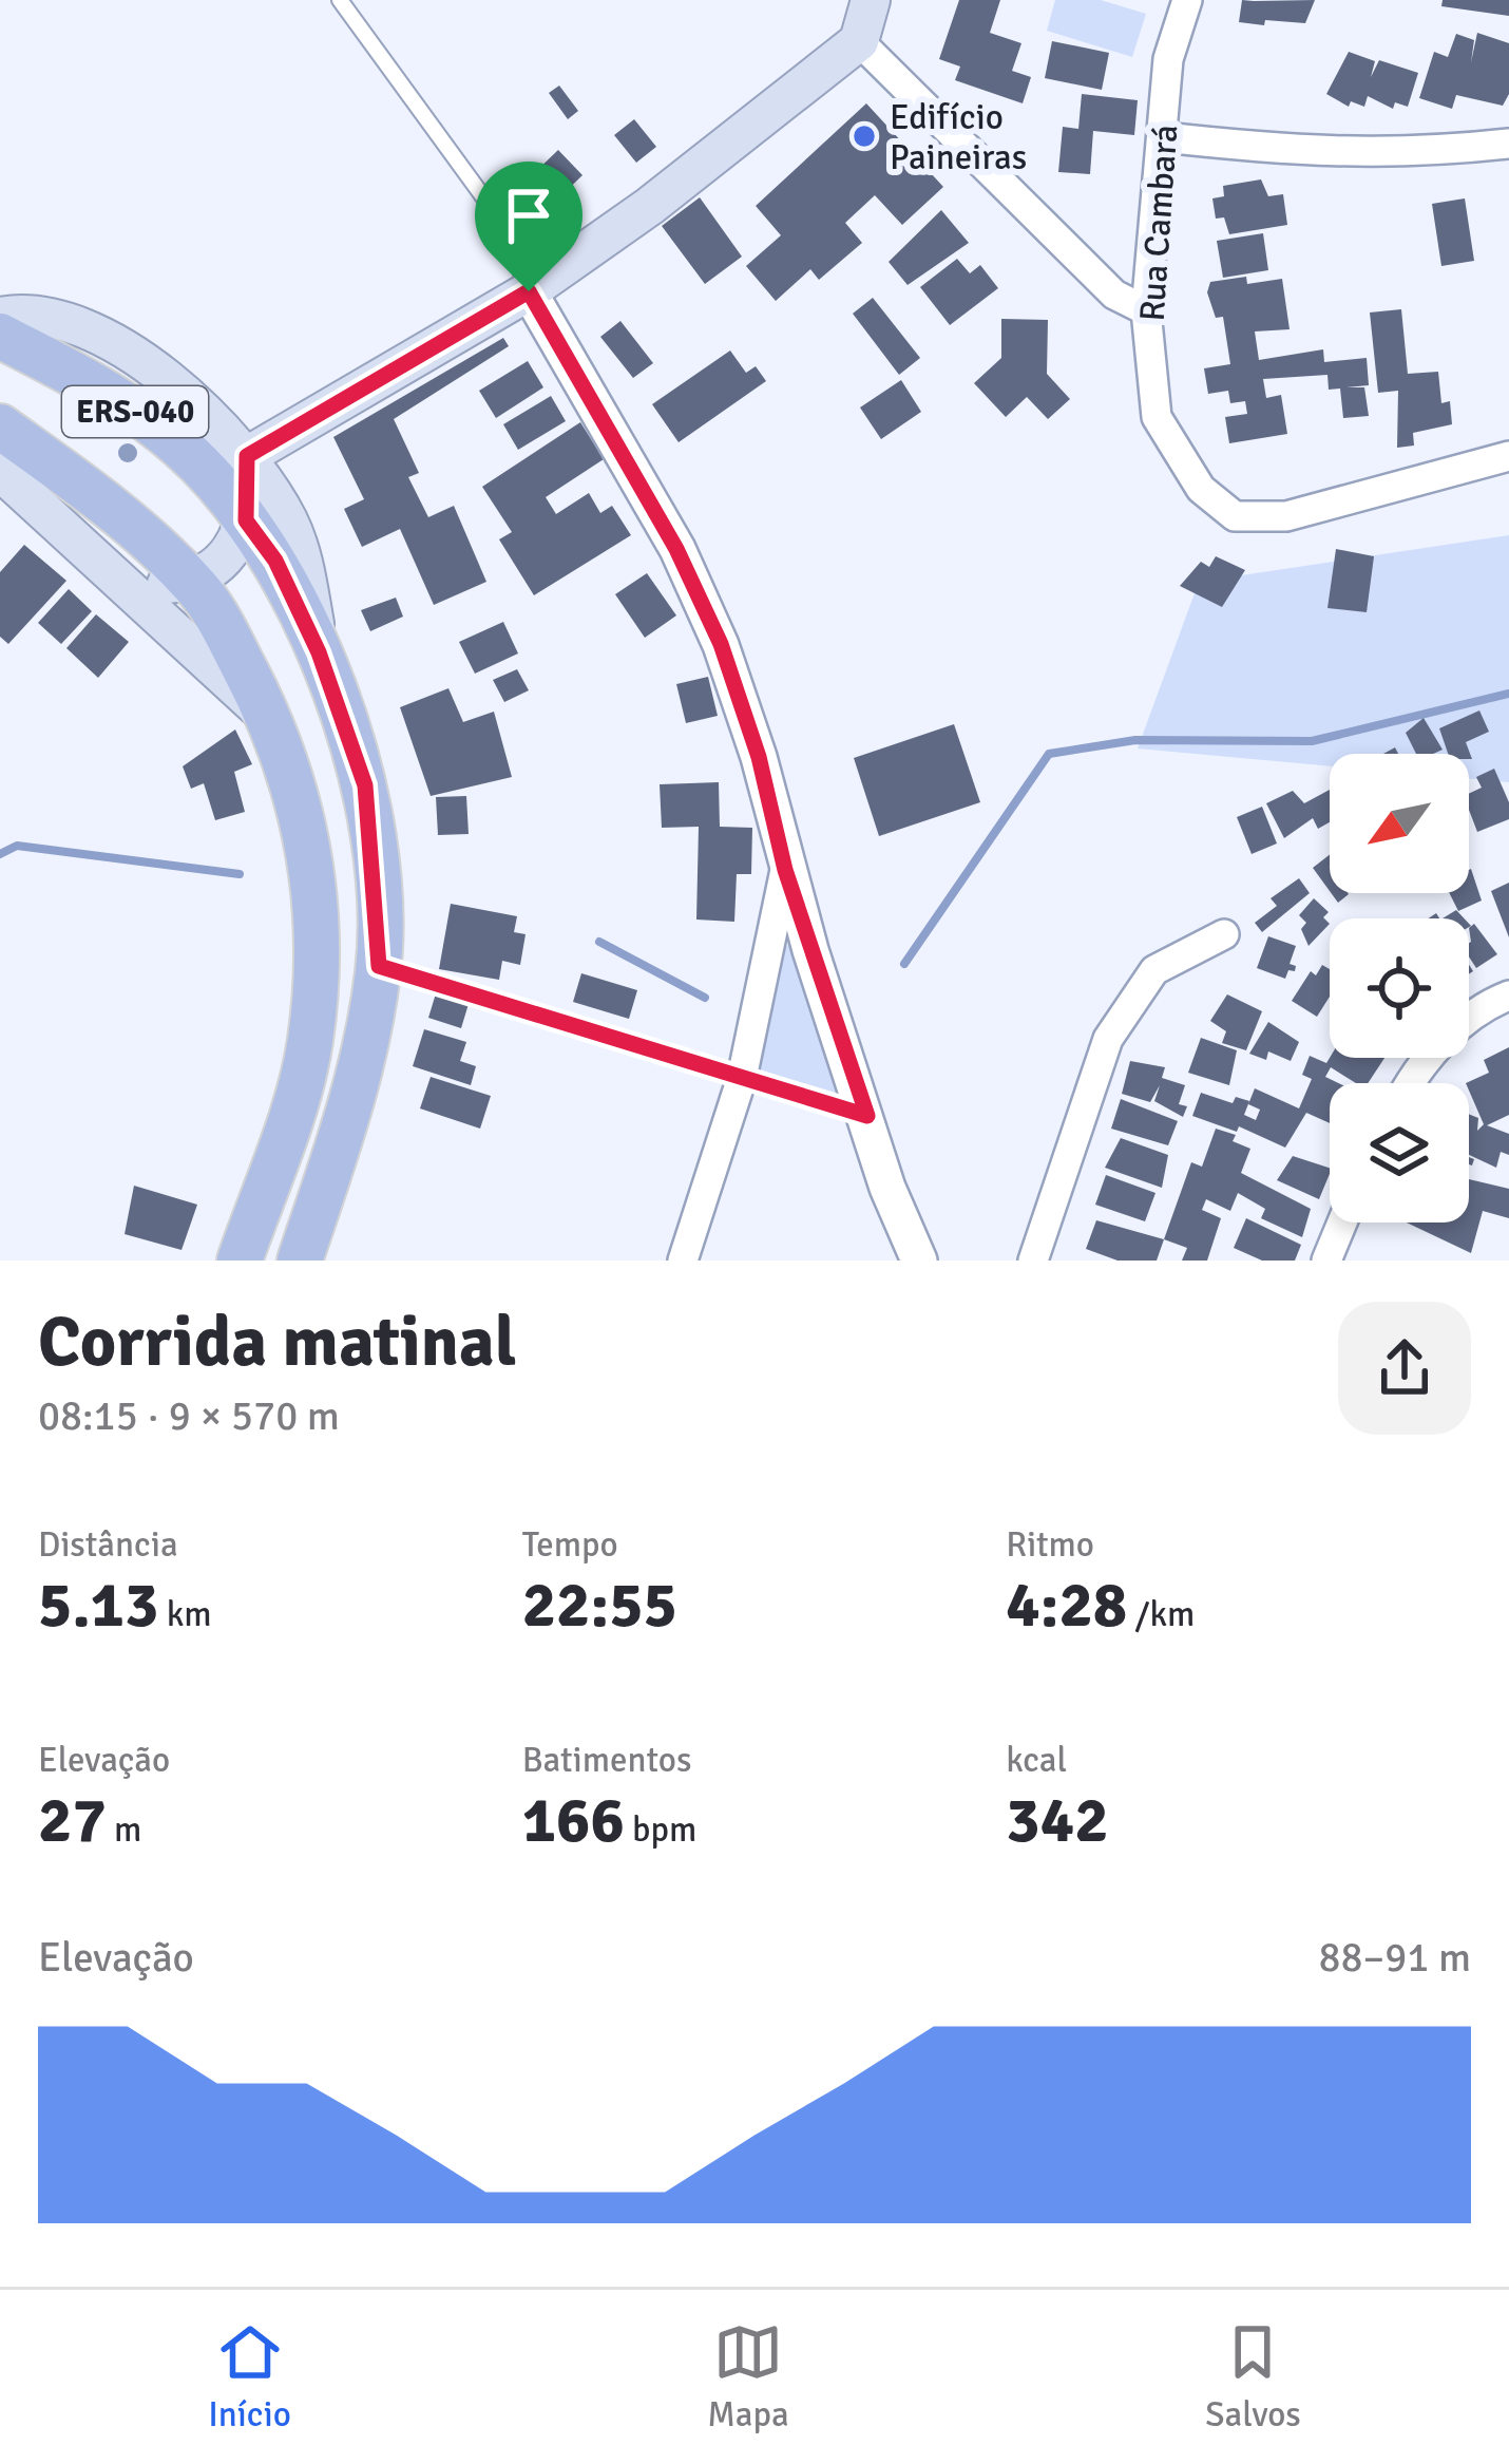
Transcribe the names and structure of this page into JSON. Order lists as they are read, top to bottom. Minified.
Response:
{"streets":{"main road":["ERS-040"],"street":["Rua Cambará"]},"places":["Edifício Paineiras"],"north":"bottom left","page":{"heading":["Corrida matinal","08:15 · 9 × 570 m"],"stats":[["Distância","5.13 km"],["Tempo","22:55"],["Ritmo","4:28 /km"],["Elevação","27 m"],["Batimentos","166 bpm"],["kcal","342"]],"chart":["Elevação","88–91 m"],"tabs":["Início","Mapa","Salvos"]}}
